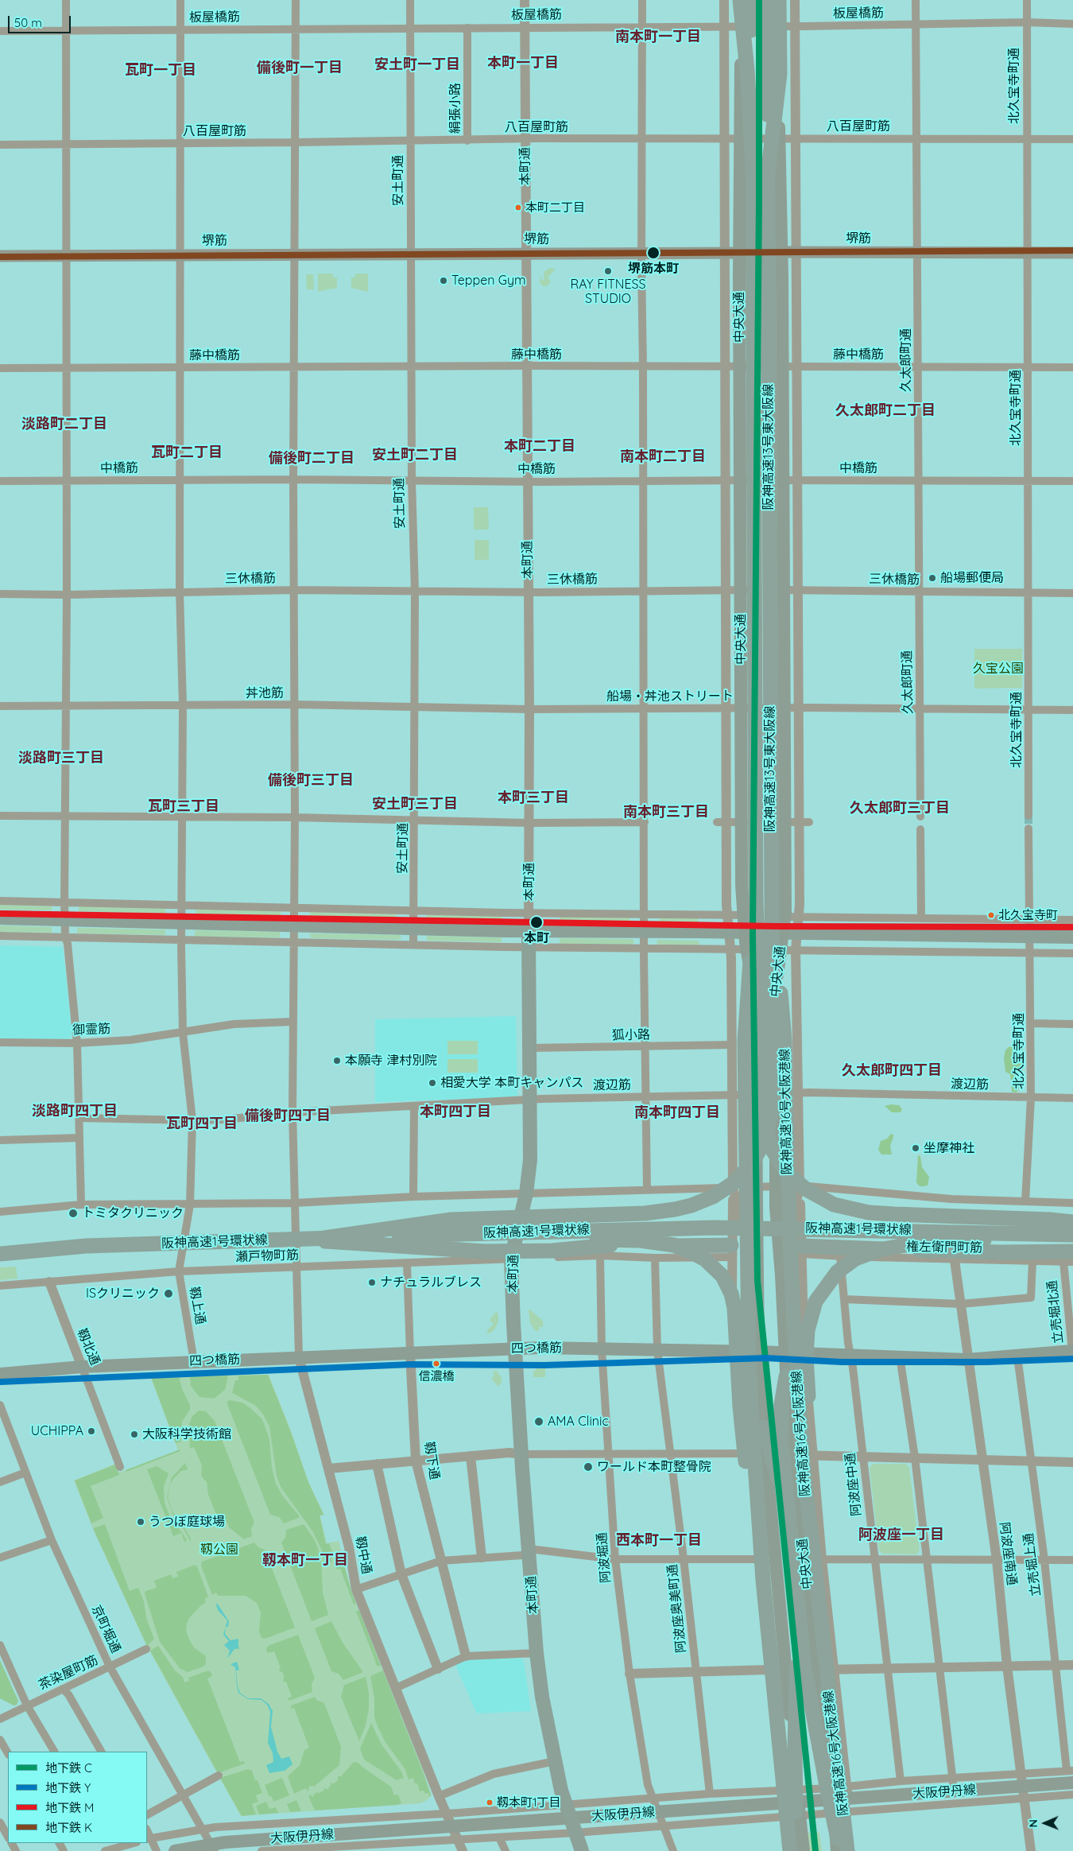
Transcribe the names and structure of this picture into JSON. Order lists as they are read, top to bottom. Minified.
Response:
{"streets":{"highway":["本町通","阪神高速13号東大阪線","阪神高速16号大阪港線","阪神高速1号環状線"],"main road":["堺筋","中央大通","四つ橋筋","大阪伊丹線"],"street":["板屋橋筋","北久宝寺町通","絹張小路","八百屋町筋","安土町通","藤中橋筋","久太郎町通","中橋筋","三休橋筋","丼池筋","船場・丼池ストリート","御霊筋","狐小路","渡辺筋","権左衛門町筋","瀬戸物町筋","靱上通","立売堀北通","靱北通","靱下通","阿波座中通","阿波座南通","靱中通","阿波堀通","立売堀上通","阿波座奥美町通","京町堀通","茶染屋町筋"]},"crossings":[["板屋橋筋","北久宝寺町通"],["板屋橋筋","絹張小路"],["板屋橋筋","本町通"],["板屋橋筋","安土町通"],["板屋橋筋","中央大通"],["板屋橋筋","久太郎町通"],["板屋橋筋","靱上通"],["板屋橋筋","靱中通"],["北久宝寺町通","八百屋町筋"],["北久宝寺町通","堺筋"],["北久宝寺町通","藤中橋筋"],["北久宝寺町通","中橋筋"],["北久宝寺町通","三休橋筋"],["北久宝寺町通","船場・丼池ストリート"],["北久宝寺町通","渡辺筋"],["絹張小路","八百屋町筋"],["八百屋町筋","本町通"],["八百屋町筋","安土町通"],["八百屋町筋","中央大通"],["八百屋町筋","久太郎町通"],["八百屋町筋","靱上通"],["八百屋町筋","靱中通"],["本町通","堺筋"],["本町通","藤中橋筋"],["本町通","中橋筋"],["本町通","三休橋筋"],["本町通","丼池筋"],["本町通","船場・丼池ストリート"],["本町通","狐小路"],["本町通","渡辺筋"],["本町通","瀬戸物町筋"],["本町通","四つ橋筋"],["本町通","大阪伊丹線"],["安土町通","堺筋"],["安土町通","藤中橋筋"],["安土町通","中橋筋"],["安土町通","三休橋筋"],["安土町通","丼池筋"],["堺筋","中央大通"],["堺筋","久太郎町通"],["堺筋","靱上通"],["堺筋","靱中通"],["中央大通","藤中橋筋"],["中央大通","阪神高速13号東大阪線"],["中央大通","中橋筋"],["中央大通","三休橋筋"],["中央大通","船場・丼池ストリート"],["中央大通","狐小路"],["中央大通","渡辺筋"],["中央大通","四つ橋筋"],["中央大通","大阪伊丹線"],["藤中橋筋","久太郎町通"],["藤中橋筋","靱上通"],["藤中橋筋","靱中通"],["久太郎町通","中橋筋"],["久太郎町通","三休橋筋"],["久太郎町通","船場・丼池ストリート"],["阪神高速13号東大阪線","阪神高速16号大阪港線"],["中橋筋","靱上通"],["中橋筋","靱中通"],["三休橋筋","靱上通"],["三休橋筋","靱中通"],["丼池筋","船場・丼池ストリート"],["丼池筋","靱上通"],["丼池筋","靱中通"],["御霊筋","靱上通"],["御霊筋","靱中通"],["渡辺筋","靱上通"],["渡辺筋","靱中通"],["阪神高速1号環状線","靱中通"],["権左衛門町筋","立売堀北通"],["権左衛門町筋","阿波座中通"],["権左衛門町筋","阿波座南通"],["瀬戸物町筋","靱上通"],["瀬戸物町筋","靱北通"],["瀬戸物町筋","靱下通"],["瀬戸物町筋","靱中通"],["靱上通","四つ橋筋"],["立売堀北通","四つ橋筋"],["靱北通","四つ橋筋"],["四つ橋筋","靱下通"],["四つ橋筋","阿波座中通"],["四つ橋筋","阿波座南通"],["四つ橋筋","靱中通"],["四つ橋筋","阿波堀通"],["四つ橋筋","立売堀上通"],["四つ橋筋","阿波座奥美町通"],["阿波座南通","大阪伊丹線"],["靱中通","大阪伊丹線"],["阿波堀通","大阪伊丹線"],["京町堀通","茶染屋町筋"],["京町堀通","大阪伊丹線"]],"districts":["南本町一丁目","本町一丁目","安土町一丁目","備後町一丁目","瓦町一丁目","久太郎町二丁目","淡路町二丁目","本町二丁目","瓦町二丁目","安土町二丁目","南本町二丁目","備後町二丁目","淡路町三丁目","備後町三丁目","本町三丁目","安土町三丁目","瓦町三丁目","久太郎町三丁目","南本町三丁目","久太郎町四丁目","淡路町四丁目","本町四丁目","南本町四丁目","備後町四丁目","瓦町四丁目","阿波座一丁目","西本町一丁目","靱本町一丁目"],"parks":["久宝公園","靱公園"],"places":["本町二丁目","堺筋本町","RAY FITNESS STUDIO","Teppen Gym","船場郵便局","北久宝寺町","本町","本願寺 津村別院","相愛大学 本町キャンパス","坐摩神社","トミタクリニック","ナチュラルブレス","ISクリニック","信濃橋","AMA Clinic","UCHIPPA","大阪科学技術館","ワールド本町整骨院","うつぼ庭球場","靱本町1丁目"],"lines":["metro line C","metro line K","metro line M","metro line Y"],"legend":["地下鉄 C","地下鉄 Y","地下鉄 M","地下鉄 K"],"scale_bar":"50 m","north":"left"}
